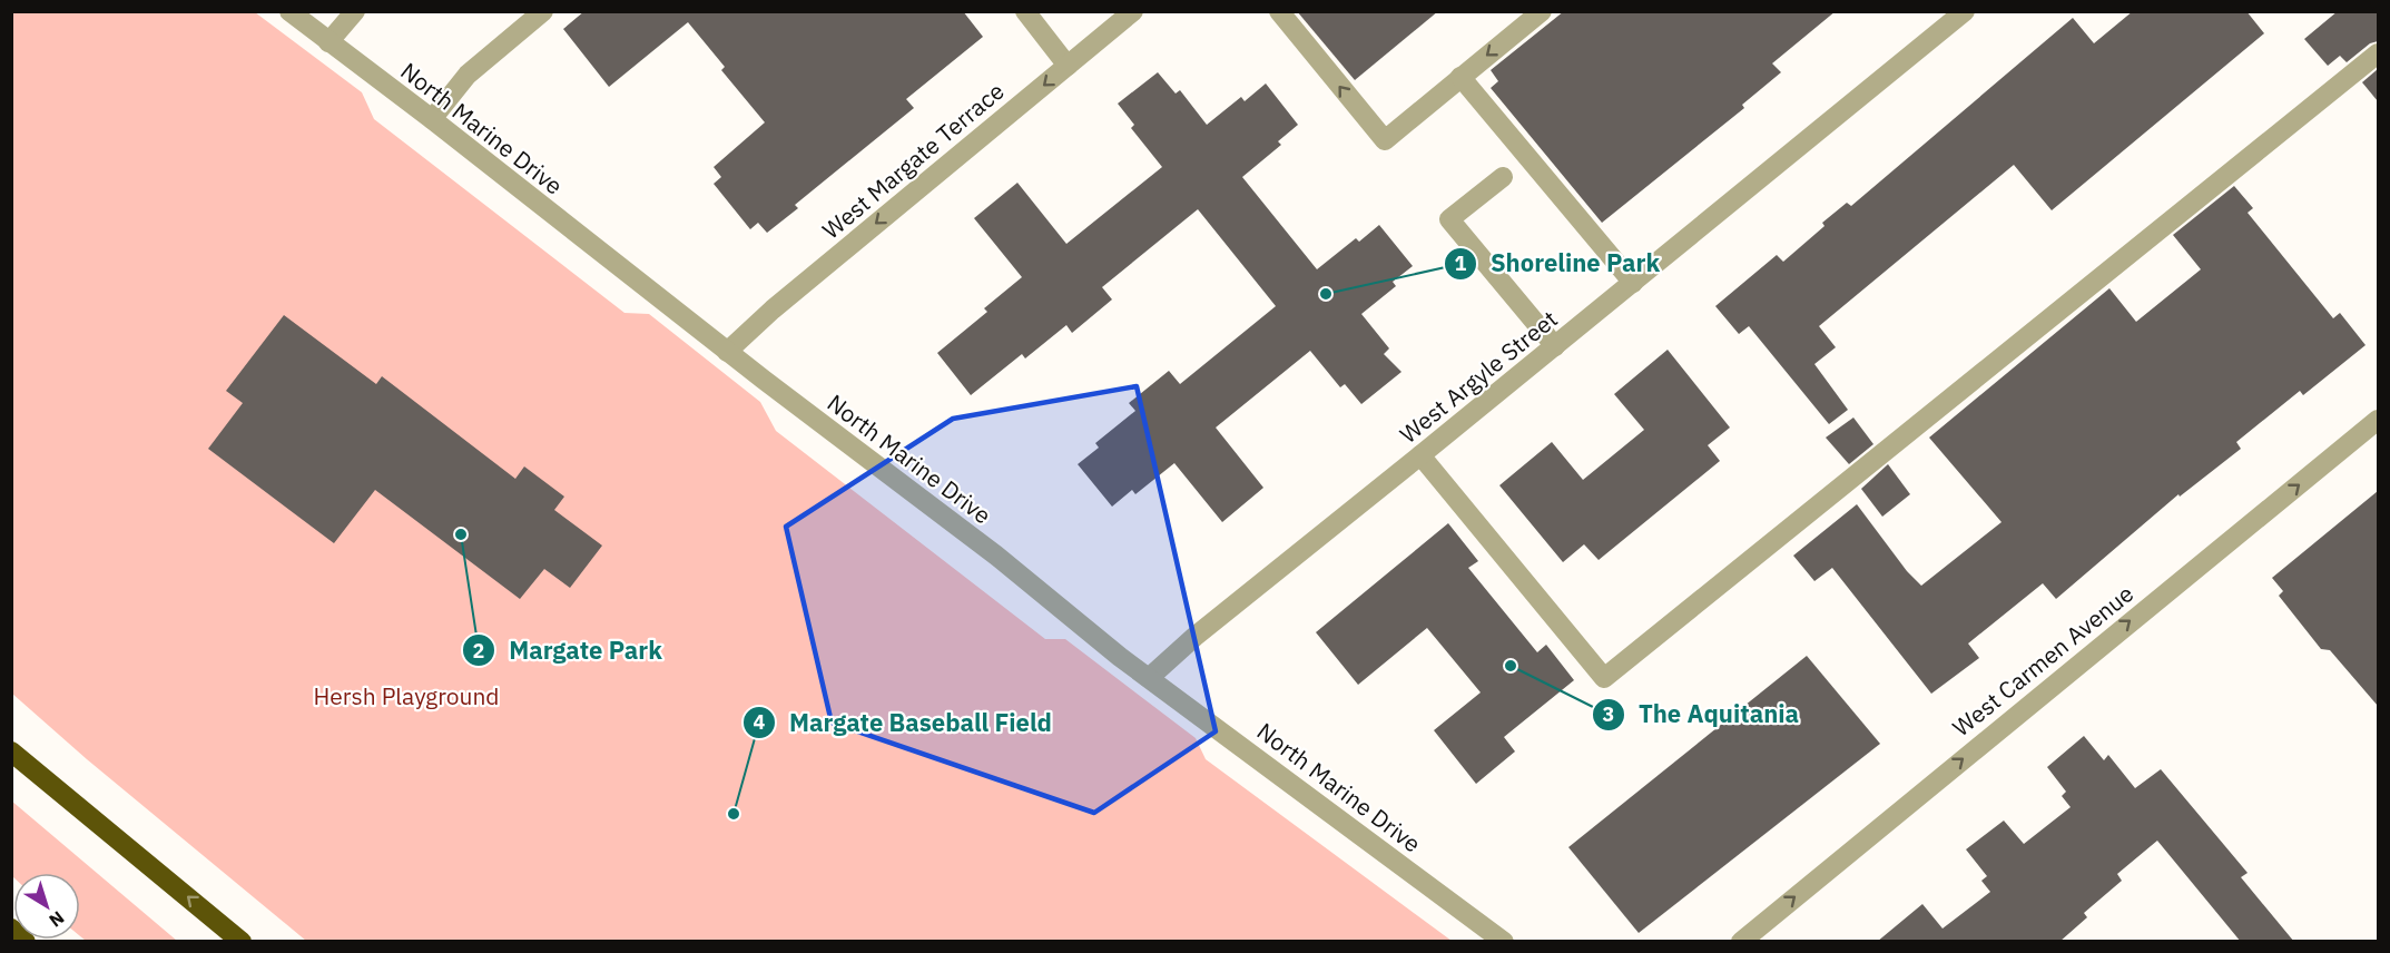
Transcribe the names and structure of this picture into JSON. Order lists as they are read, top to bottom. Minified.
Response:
{"streets":{"street":["North Marine Drive","West Margate Terrace","West Argyle Street","West Carmen Avenue"]},"crossings":[["North Marine Drive","West Margate Terrace"],["North Marine Drive","West Argyle Street"]],"one_way":["West Margate Terrace","West Carmen Avenue"],"parks":["Hersh Playground"],"places":["Shoreline Park","Margate Park","The Aquitania","Margate Baseball Field"],"north":"bottom right"}
